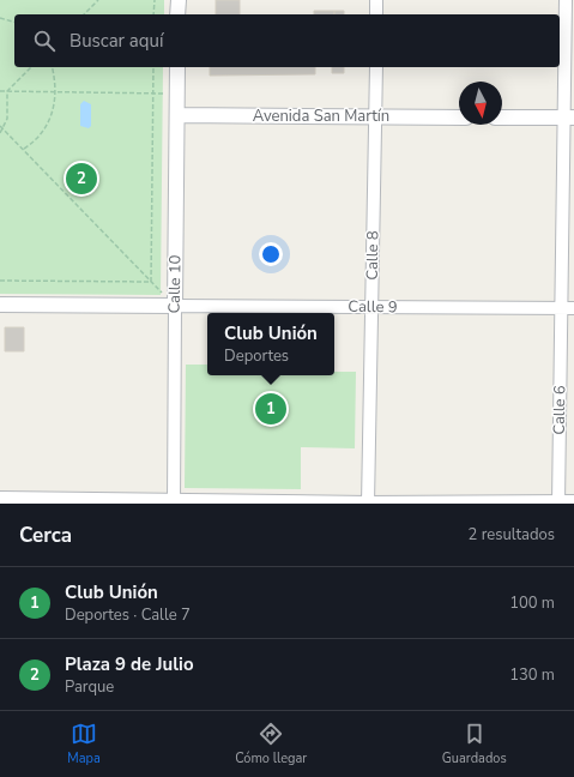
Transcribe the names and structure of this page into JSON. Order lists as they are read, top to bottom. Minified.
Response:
{"streets":{"street":["Avenida San Martín","Calle 8","Calle 10","Calle 9","Calle 6"]},"crossings":[["Avenida San Martín","Calle 8"],["Avenida San Martín","Calle 10"],["Calle 8","Calle 9"],["Calle 10","Calle 9"],["Calle 9","Calle 6"]],"north":"bottom","page":{"search":"Buscar aquí","pins":["2","1"],"popup":["Club Unión","Deportes"],"heading":["Cerca","2 resultados"],"list":[{"mark":"1","name":"Club Unión","note":"Deportes · Calle 7","value":"100 m"},{"mark":"2","name":"Plaza 9 de Julio","note":"Parque","value":"130 m"}],"nav":["Mapa","Cómo llegar","Guardados"]}}
